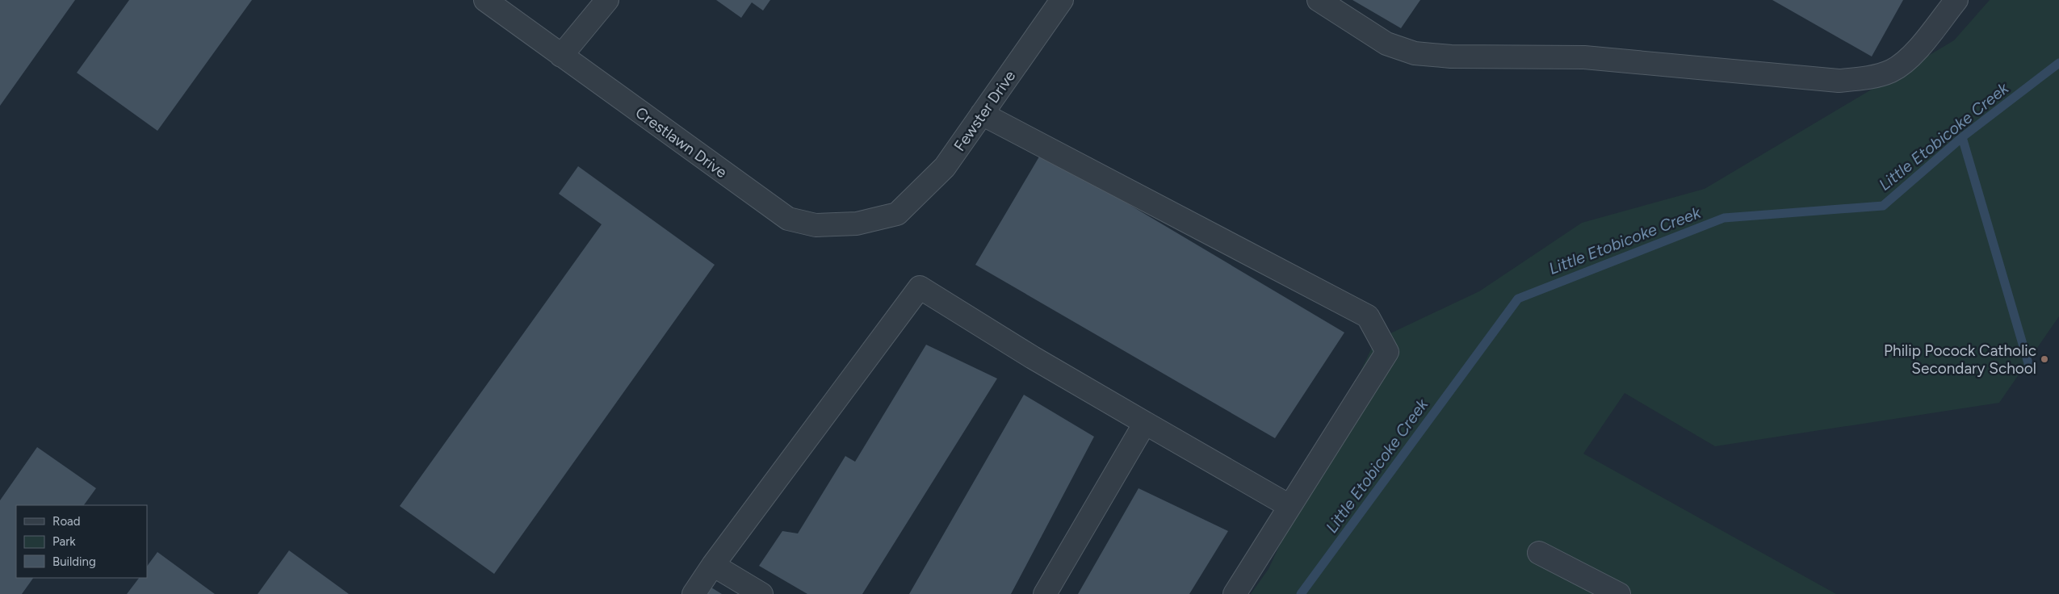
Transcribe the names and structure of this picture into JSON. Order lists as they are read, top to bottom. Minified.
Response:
{"streets":{"street":["Fewster Drive","Crestlawn Drive"]},"crossings":[["Fewster Drive","Crestlawn Drive"]],"water":["Little Etobicoke Creek"],"places":["Philip Pocock Catholic Secondary School"],"legend":["Road","Park","Building"]}
